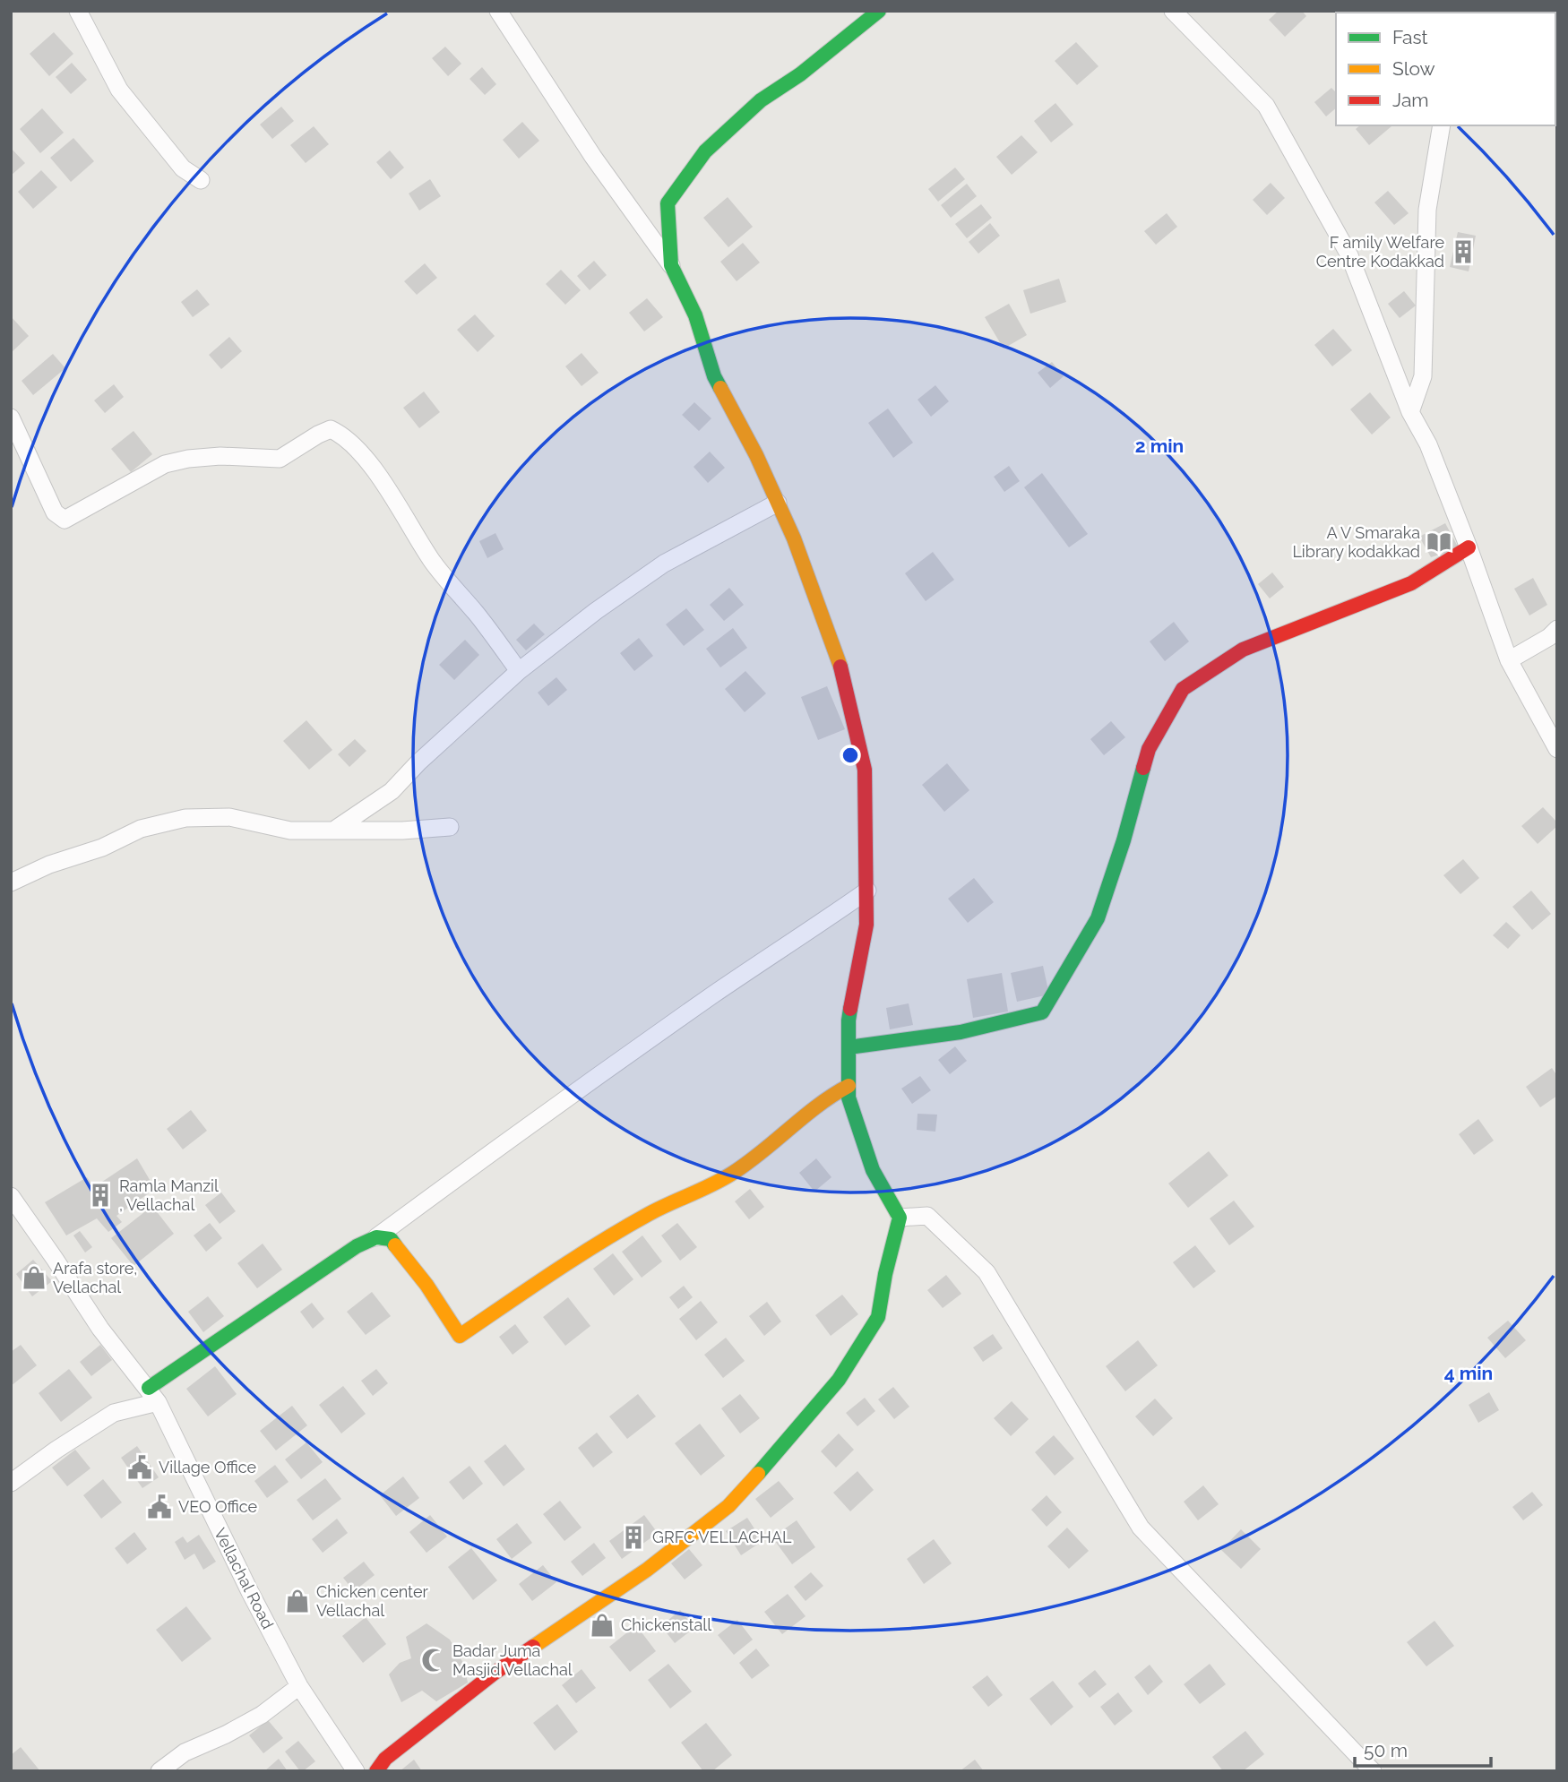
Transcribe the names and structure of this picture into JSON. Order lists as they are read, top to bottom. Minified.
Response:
{"streets":{"street":["Vellachal Road"]},"places":{"building":["F amily Welfare Centre Kodakkad","Ramla Manzil , Vellachal","GRFC VELLACHAL"],"library":["A V Smaraka Library kodakkad"],"shop":["Arafa store, Vellachal","Chicken center Vellachal","Chickenstall"],"public building":["Village Office","VEO Office"],"mosque":["Badar Juma Masjid Vellachal"]},"legend":["Fast","Slow","Jam"],"scale_bar":"50 m","rings":["2 min","4 min"]}
